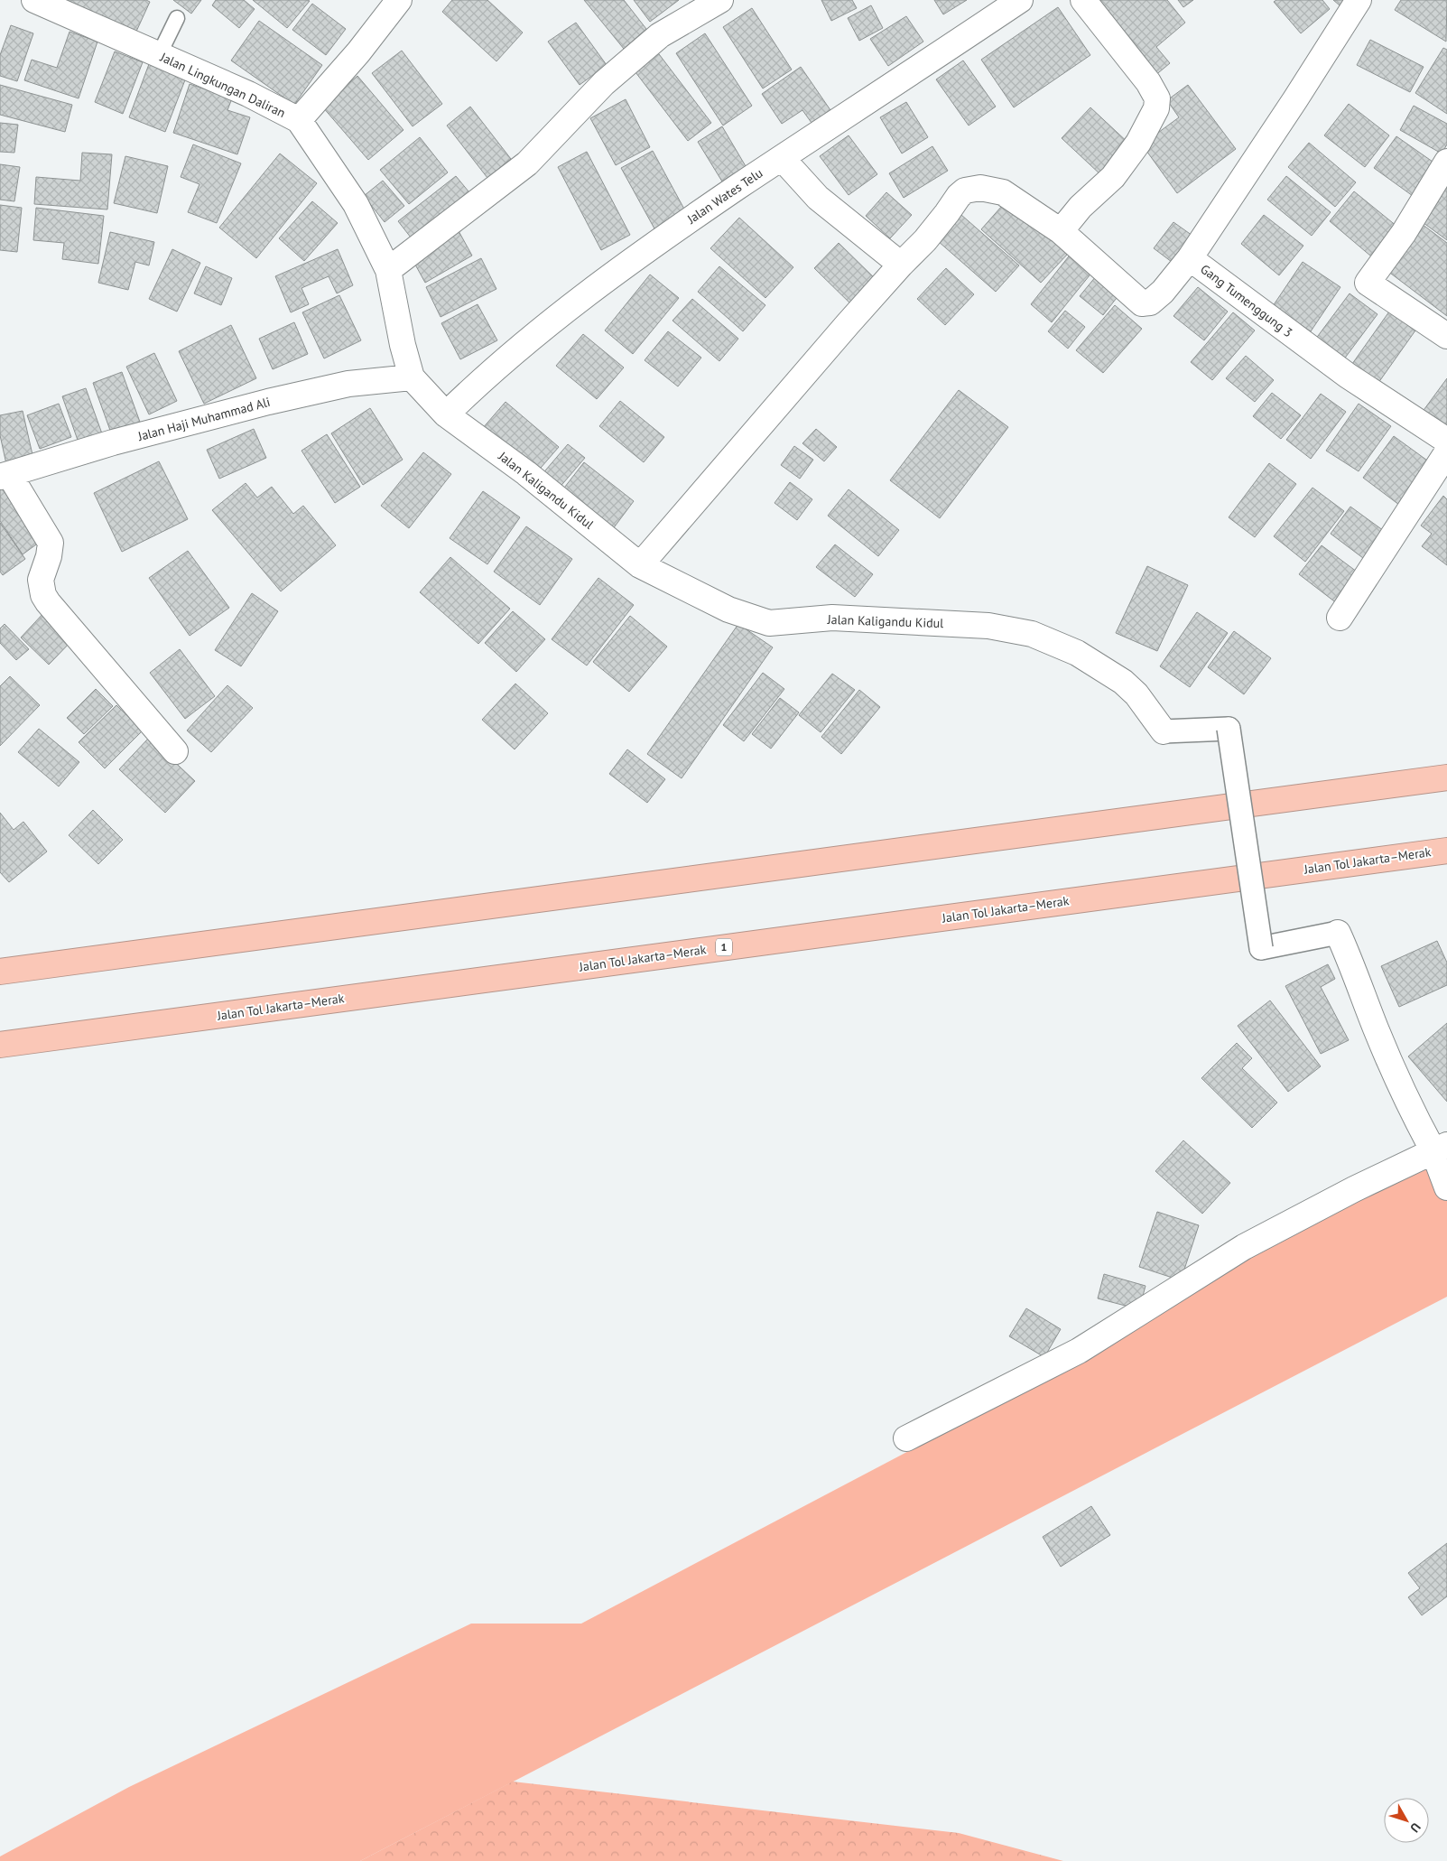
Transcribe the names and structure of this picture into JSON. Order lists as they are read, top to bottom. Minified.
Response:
{"streets":{"highway":["Jalan Tol Jakarta–Merak","1"],"street":["Jalan Lingkungan Daliran","Jalan Wates Telu","Gang Tumenggung 3","Jalan Haji Muhammad Ali","Jalan Kaligandu Kidul"]},"crossings":[["Jalan Lingkungan Daliran","Jalan Haji Muhammad Ali"],["Jalan Lingkungan Daliran","Jalan Kaligandu Kidul"],["Jalan Wates Telu","Jalan Kaligandu Kidul"],["Jalan Haji Muhammad Ali","Jalan Kaligandu Kidul"]],"north":"bottom right"}
